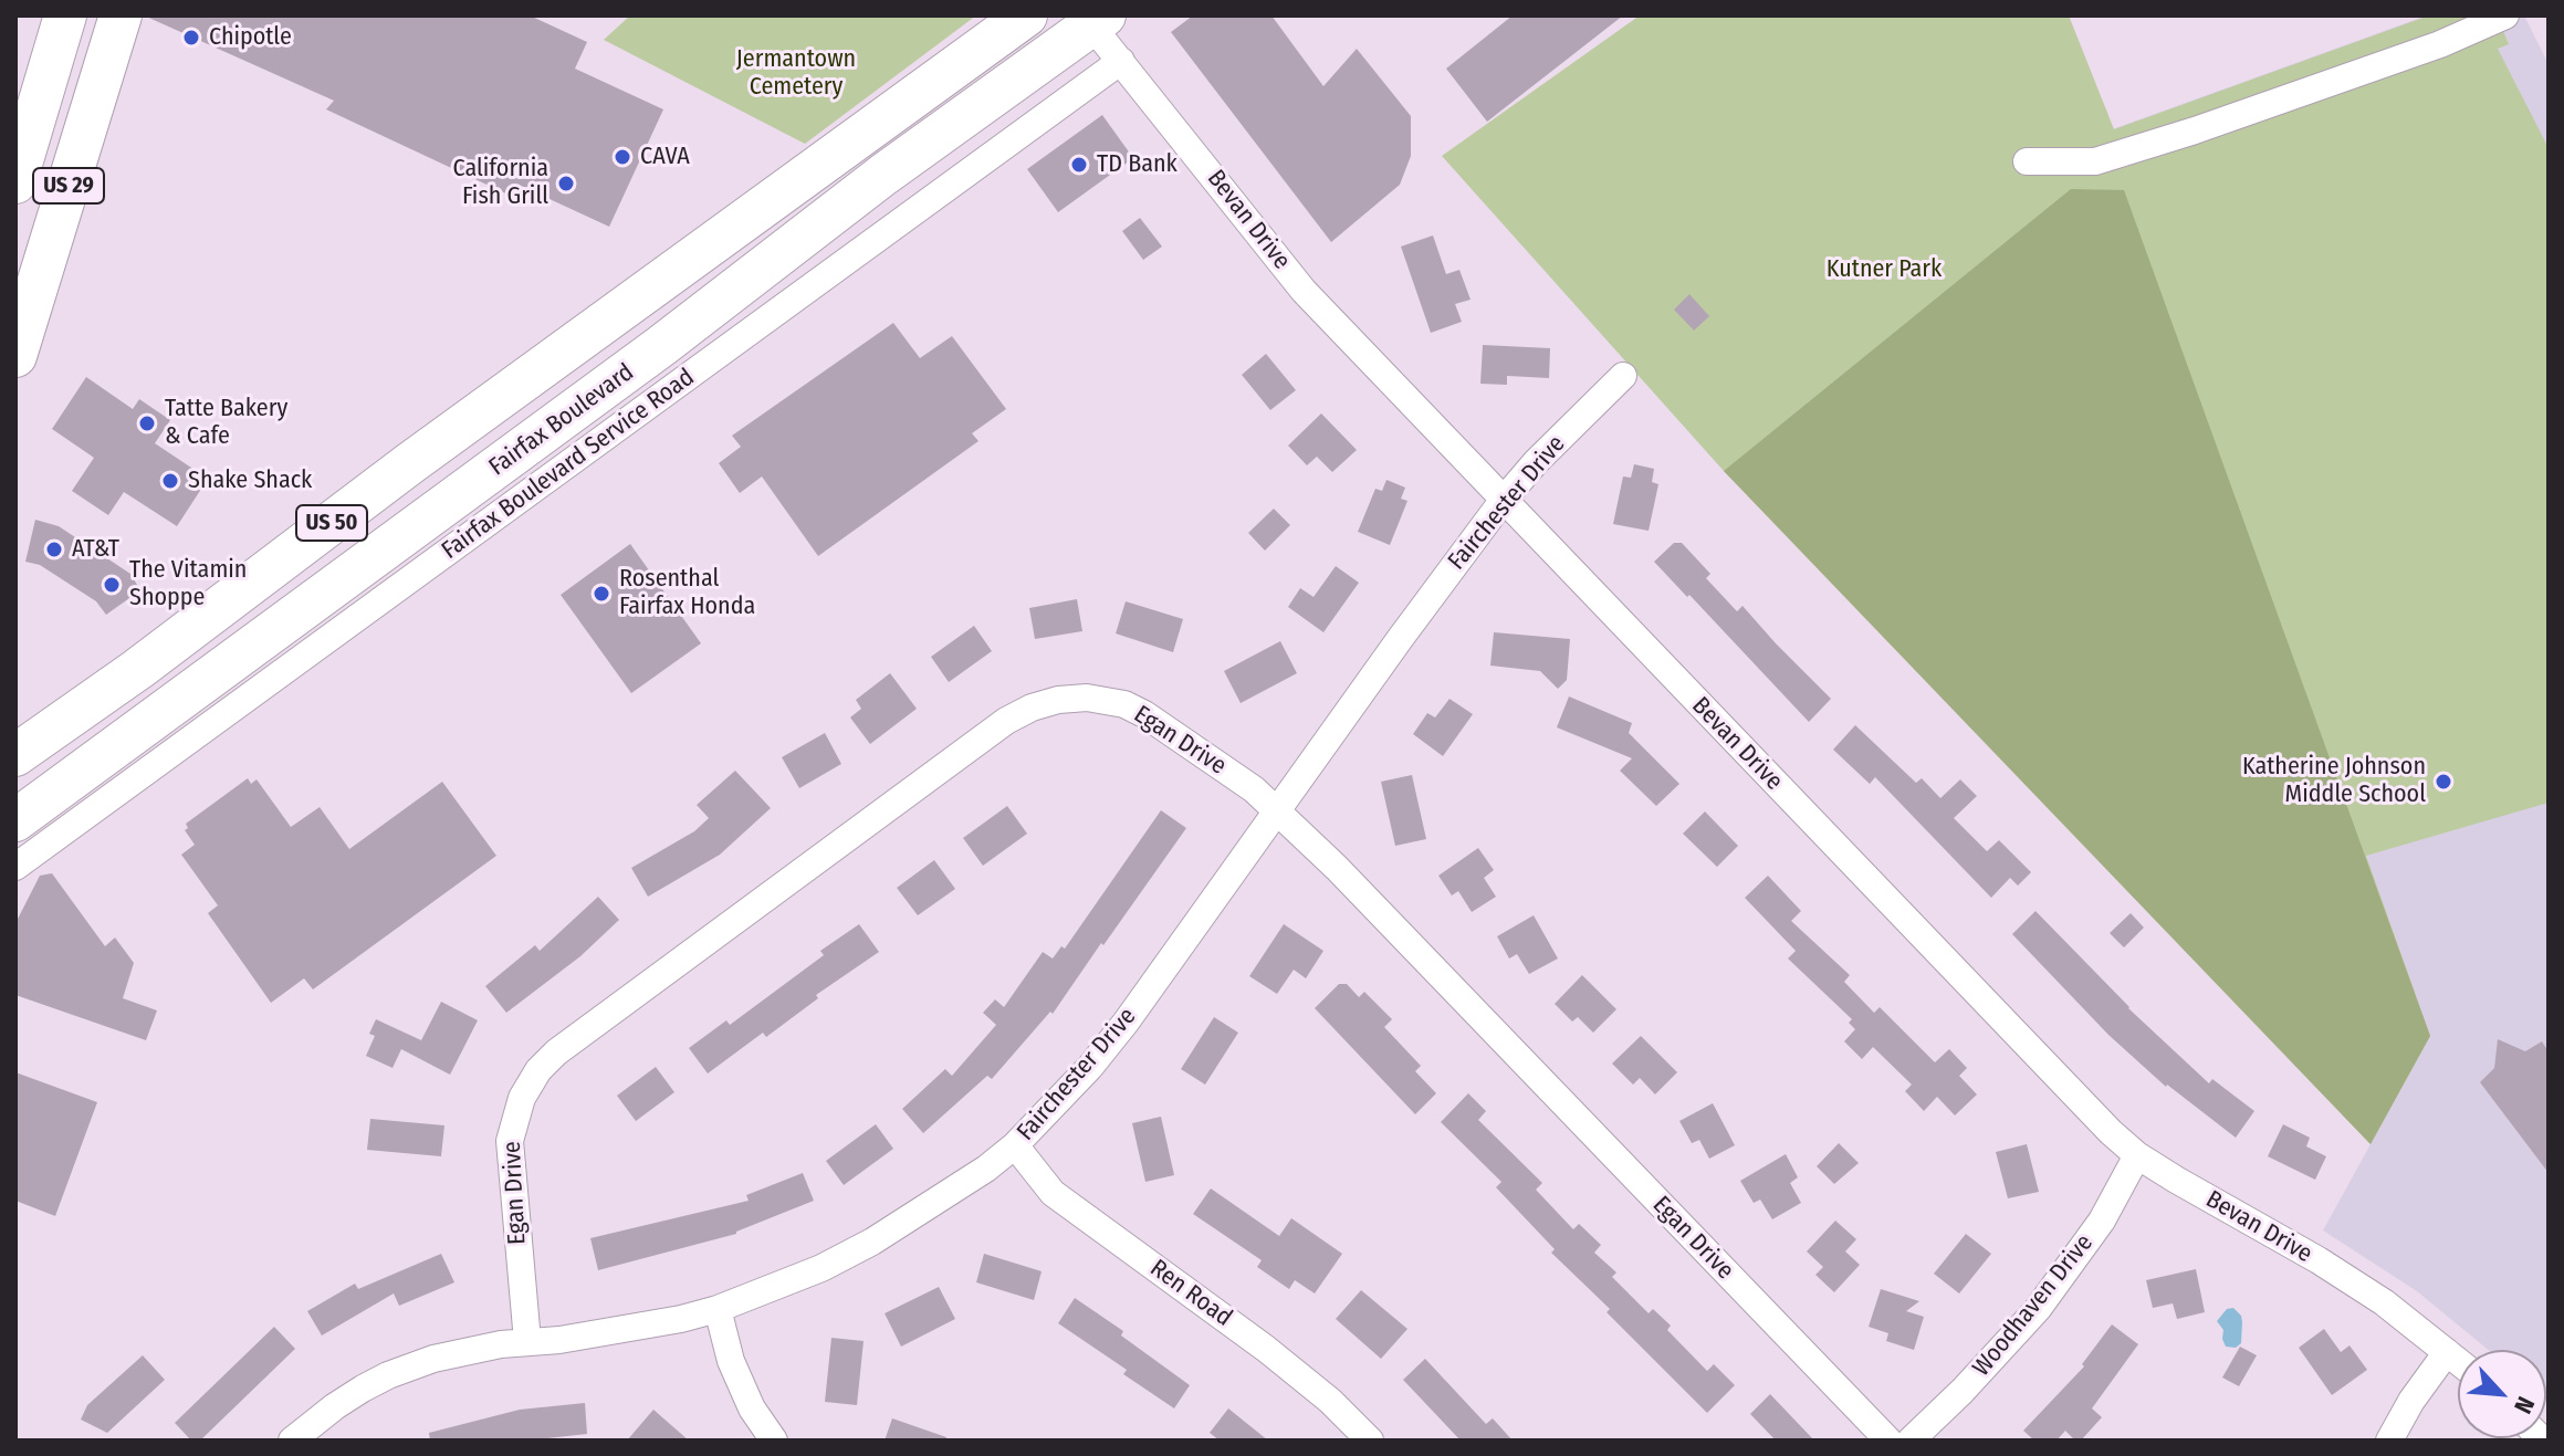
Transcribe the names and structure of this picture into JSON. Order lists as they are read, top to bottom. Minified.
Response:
{"streets":{"main road":["US 29","Fairfax Boulevard","US 50"],"street":["Bevan Drive","Fairfax Boulevard Service Road","Fairchester Drive","Egan Drive","Ren Road","Woodhaven Drive"]},"crossings":[["Bevan Drive","Fairfax Boulevard"],["Bevan Drive","Fairfax Boulevard Service Road"],["Bevan Drive","Fairchester Drive"],["Bevan Drive","Woodhaven Drive"],["Fairfax Boulevard","Fairfax Boulevard Service Road"],["Fairchester Drive","Egan Drive"],["Fairchester Drive","Ren Road"]],"parks":["Jermantown Cemetery","Kutner Park"],"places":["Chipotle","CAVA","TD Bank","California Fish Grill","Tatte Bakery & Cafe","Shake Shack","AT&T","The Vitamin Shoppe","Rosenthal Fairfax Honda","Katherine Johnson Middle School"],"north":"bottom right"}
